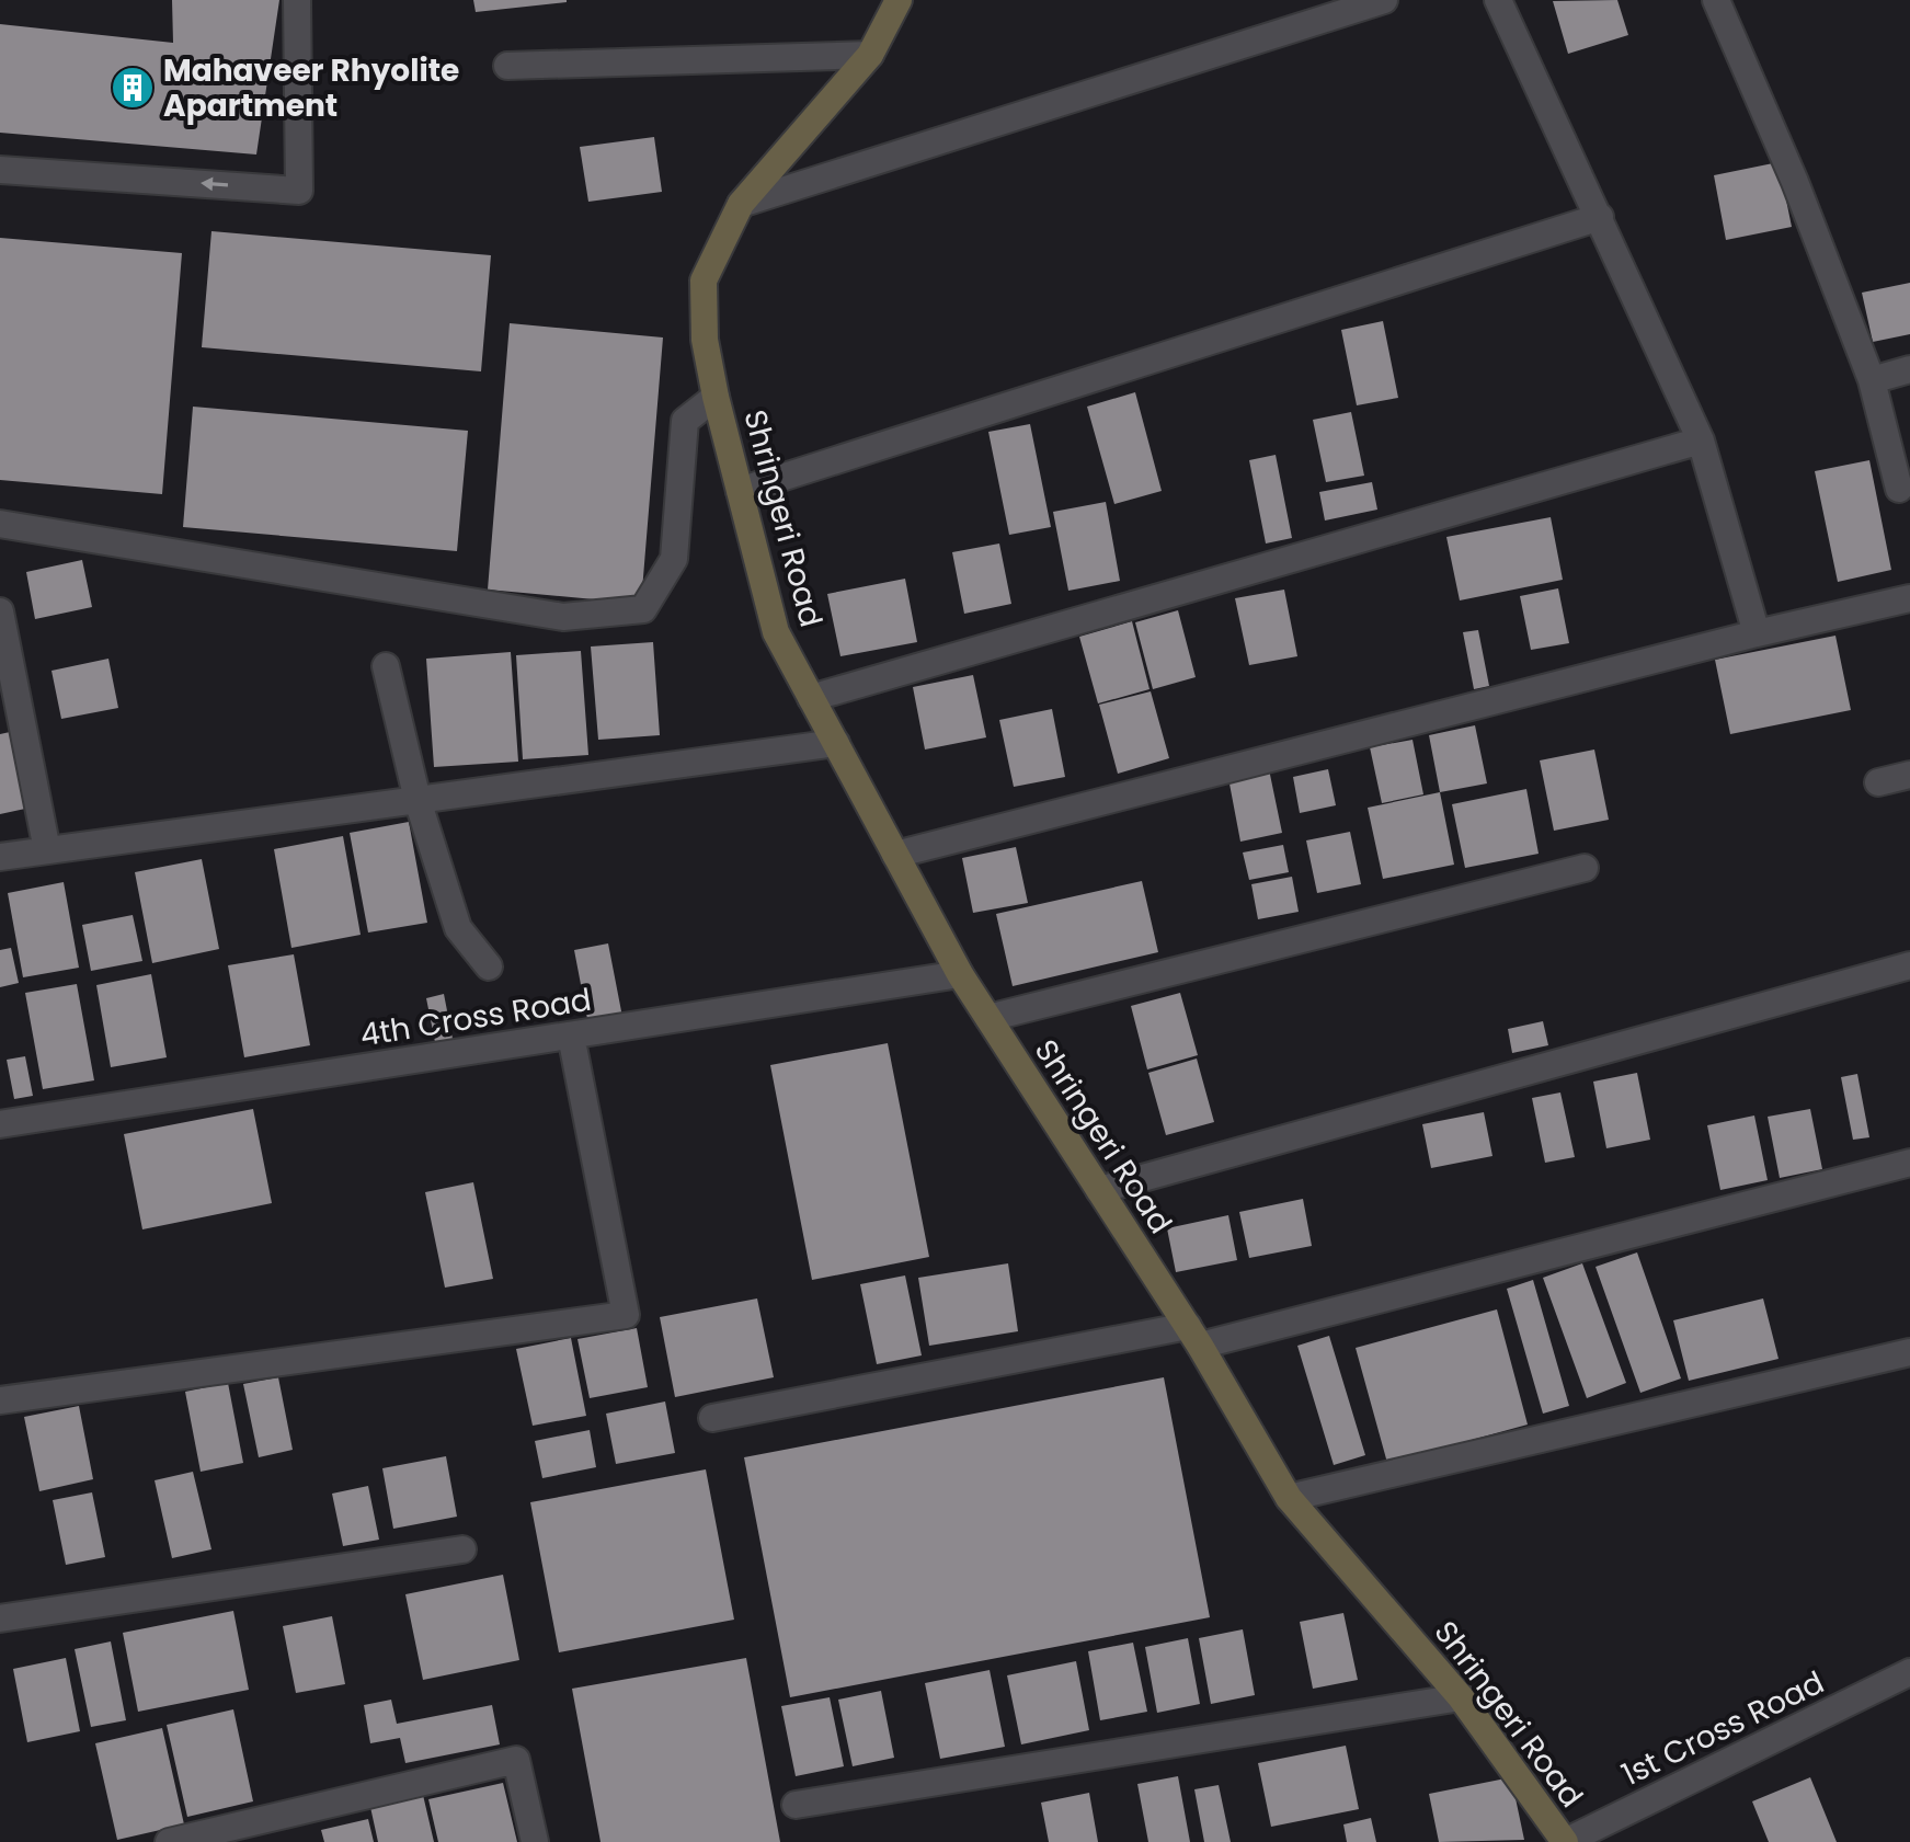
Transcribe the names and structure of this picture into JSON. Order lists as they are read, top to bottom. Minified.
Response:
{"streets":{"street":["Shringeri Road","4th Cross Road","1st Cross Road"]},"crossings":[["Shringeri Road","4th Cross Road"],["Shringeri Road","1st Cross Road"]],"places":{"building":["Mahaveer Rhyolite Apartment"]}}
